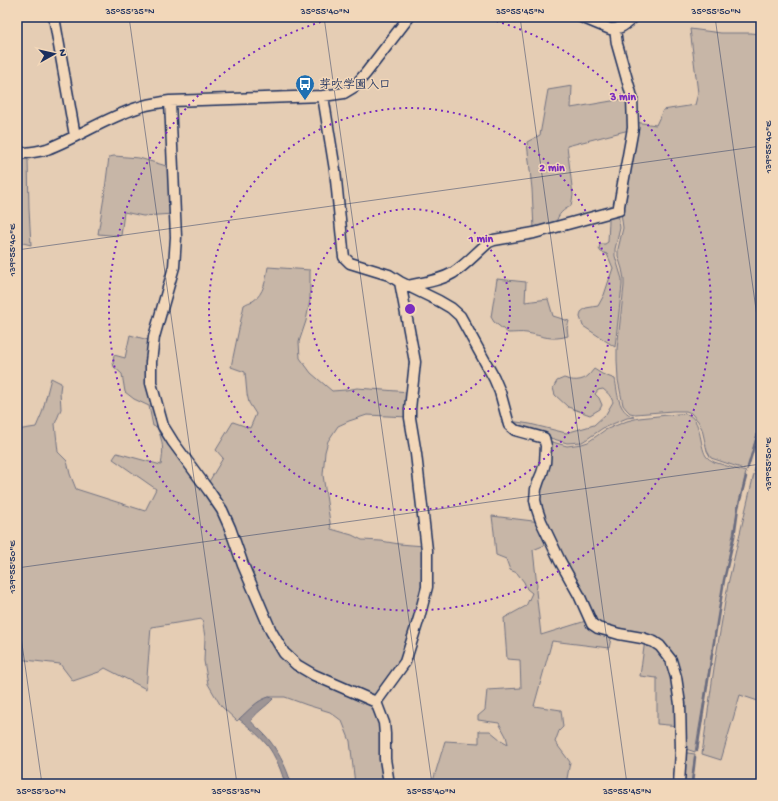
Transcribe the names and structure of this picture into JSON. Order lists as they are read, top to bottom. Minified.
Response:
{"places":{"bus stop":["芽吹学園入口"]},"north":"right","coordinates":["35°55'35\"N","35°55'40\"N","35°55'45\"N","35°55'50\"N","139°55'40\"E","139°55'50\"E","35°55'30\"N"],"rings":["3 min","2 min","1 min"]}
